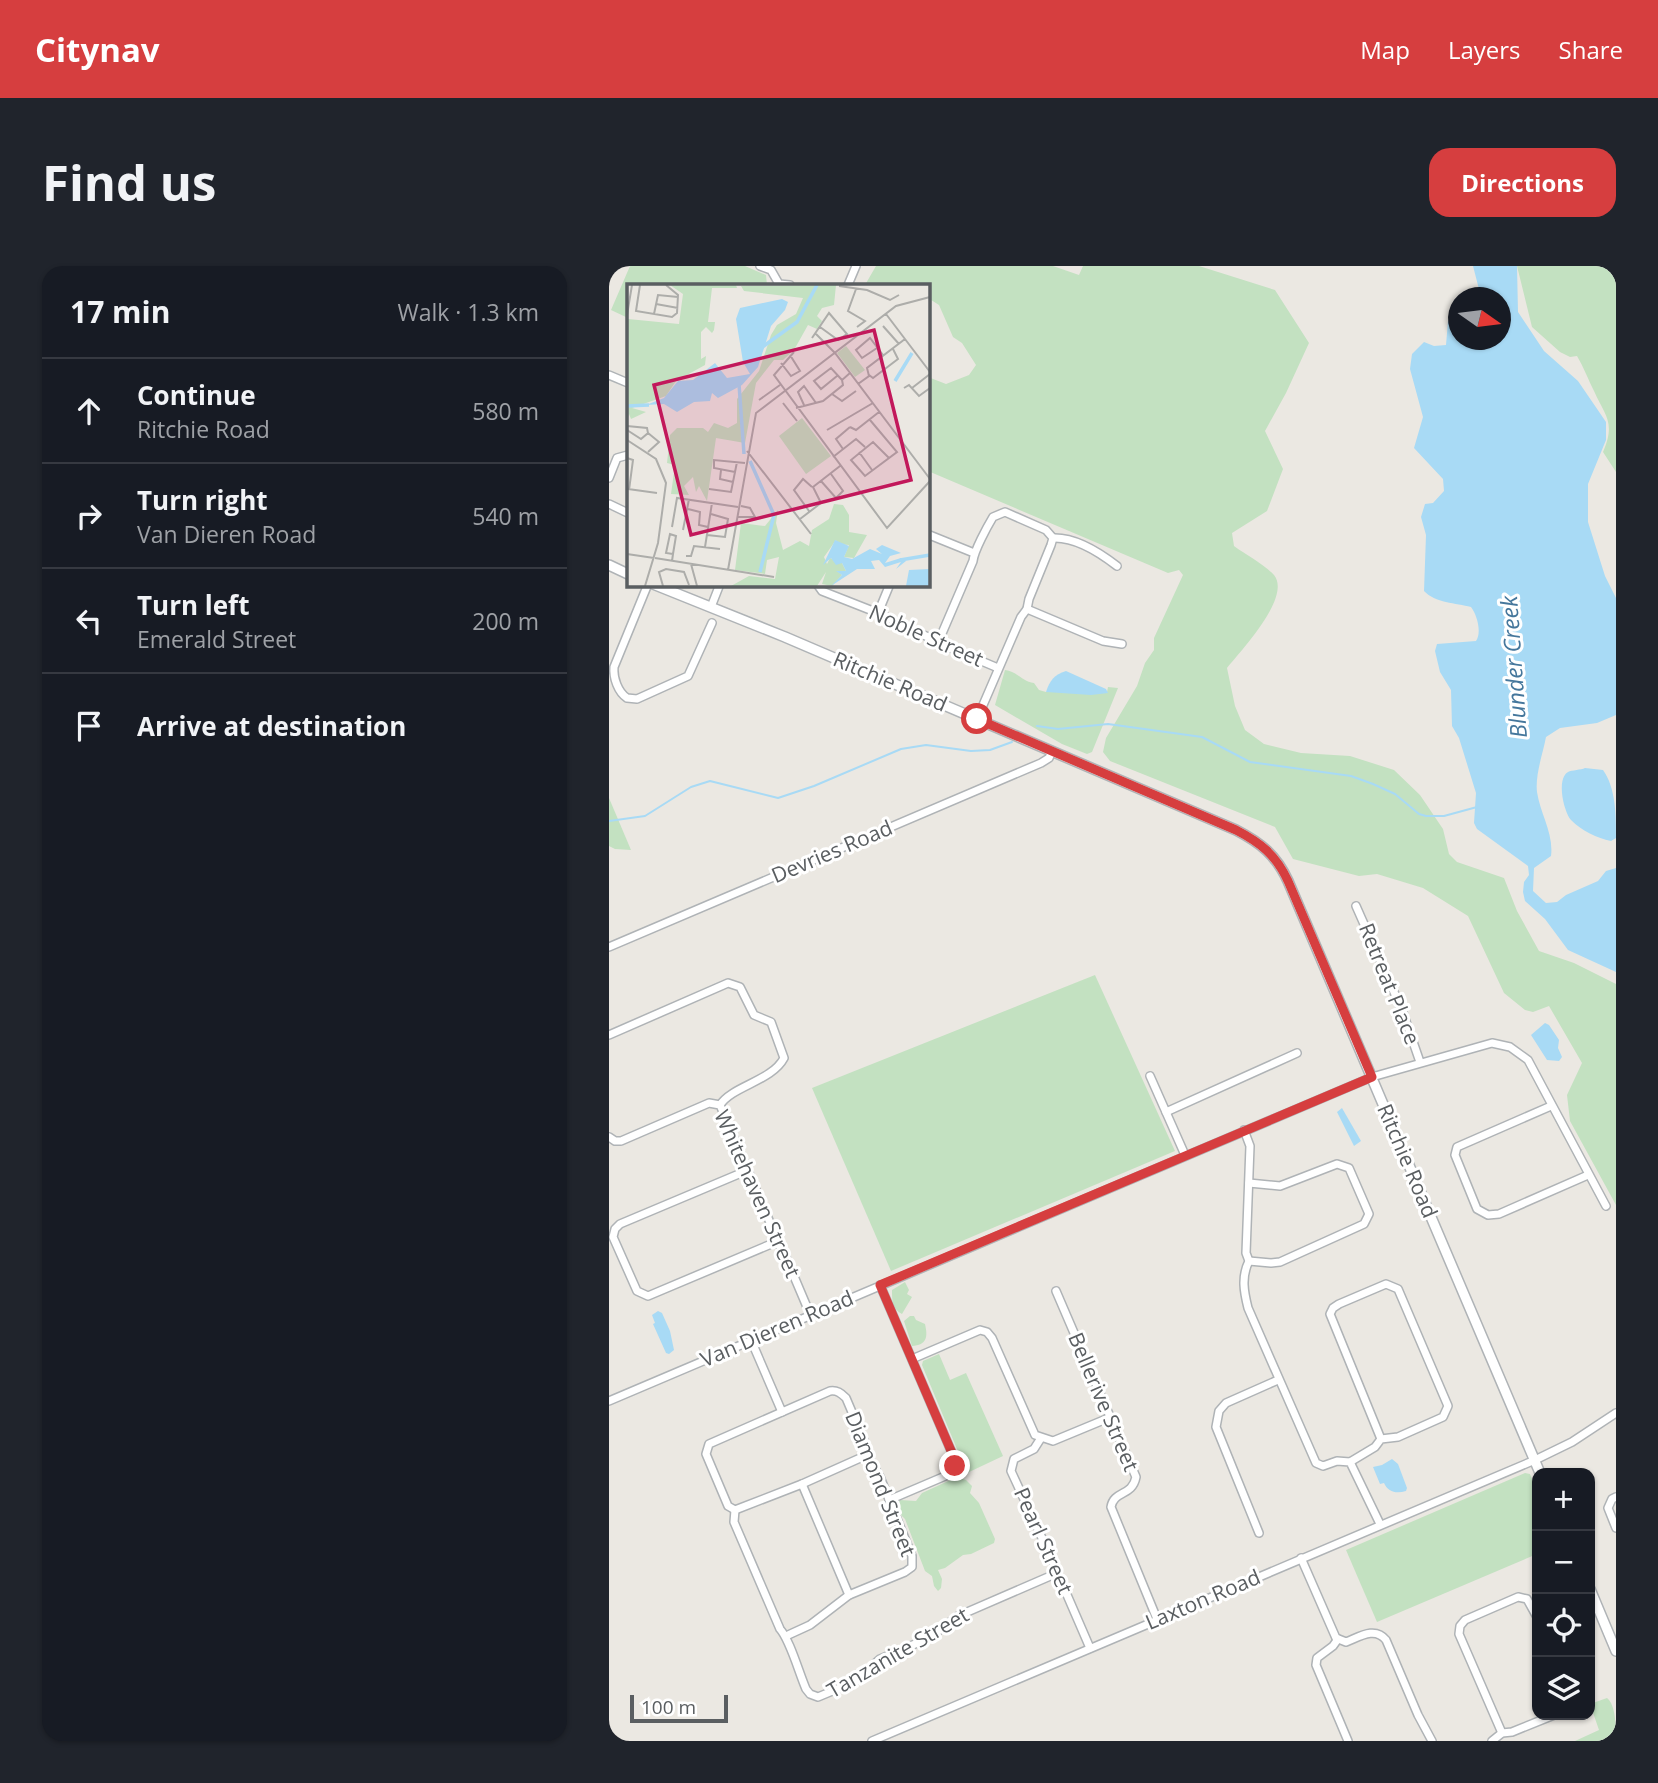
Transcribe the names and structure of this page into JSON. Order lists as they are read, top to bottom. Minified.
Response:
{"streets":{"street":["Noble Street","Ritchie Road","Devries Road","Retreat Place","Whitehaven Street","Van Dieren Road","Bellerive Street","Diamond Street","Pearl Street","Laxton Road","Tanzanite Street"]},"crossings":[["Ritchie Road","Devries Road"],["Ritchie Road","Van Dieren Road"],["Ritchie Road","Laxton Road"],["Retreat Place","Van Dieren Road"],["Whitehaven Street","Van Dieren Road"],["Bellerive Street","Pearl Street"],["Bellerive Street","Laxton Road"],["Diamond Street","Tanzanite Street"],["Pearl Street","Laxton Road"],["Pearl Street","Tanzanite Street"]],"water":["Blunder Creek"],"scale_bar":"100 m","north":"right","page":{"header":"Citynav","nav":["Map","Layers","Share"],"buttons":"Directions","title":"Find us","heading":["17 min","Walk · 1.3 km"],"list":[["Continue","Ritchie Road","580 m"],["Turn right","Van Dieren Road","540 m"],["Turn left","Emerald Street","200 m"],"Arrive at destination"],"map_buttons":["+","−"],"scale":"100 m"}}
